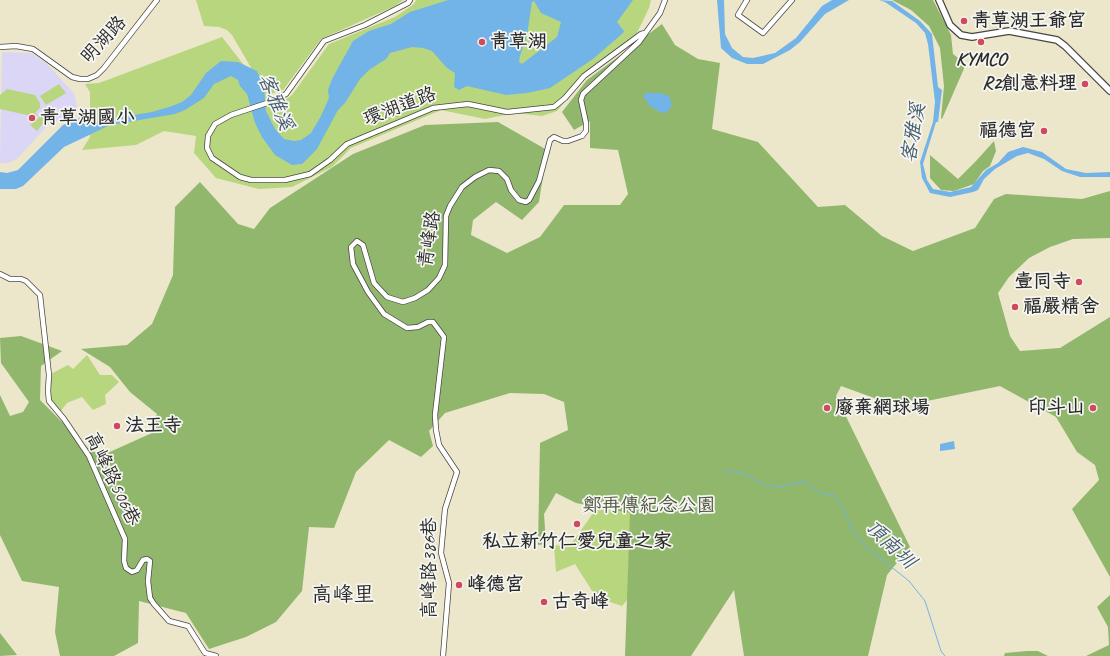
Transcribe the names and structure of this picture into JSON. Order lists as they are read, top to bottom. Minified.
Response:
{"streets":{"street":["明湖路","環湖道路","青峰路","高峰路506巷","高峰路386巷"]},"crossings":[["環湖道路","青峰路"],["青峰路","高峰路386巷"]],"districts":["高峰里"],"water":["客雅溪","頂南圳"],"parks":["鄭再傳紀念公園"],"places":["青草湖王爺宮","青草湖","KYMCO","R2創意料理","青草湖國小","福德宮","壹同寺","福嚴精舍","廢棄網球場","印斗山","法王寺","私立新竹仁愛兒童之家","峰德宮","古奇峰"]}
